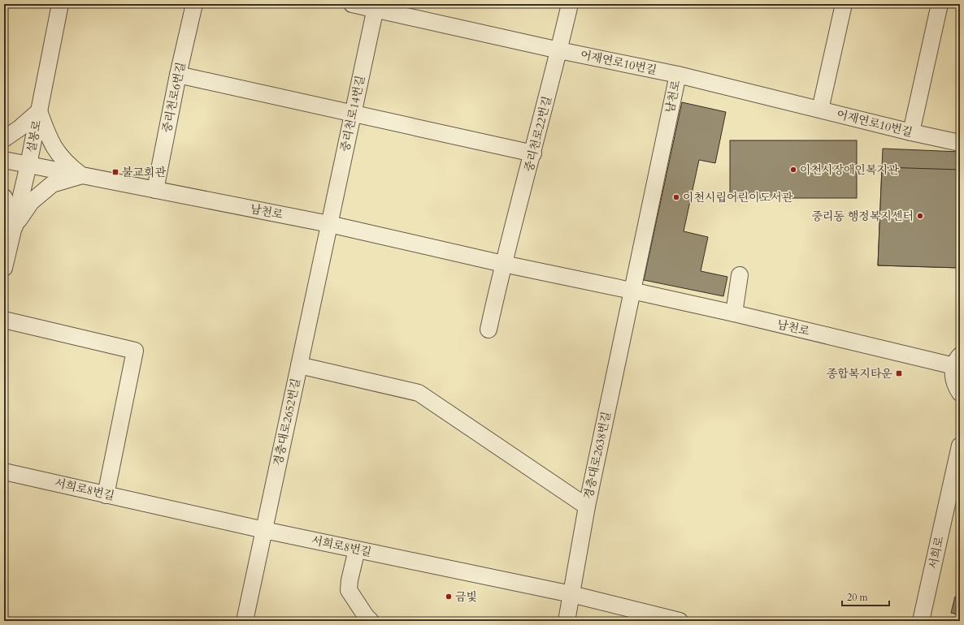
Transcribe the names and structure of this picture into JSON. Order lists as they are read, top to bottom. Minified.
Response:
{"streets":{"street":["어재연로10번길","남천로","중리천로6번길","중리천로14번길","중리천로22번길","설봉로","경충대로2652번길","경충대로2638번길","서희로8번길","서희로"]},"crossings":[["어재연로10번길","남천로"],["어재연로10번길","중리천로14번길"],["어재연로10번길","중리천로22번길"],["남천로","중리천로6번길"],["남천로","중리천로14번길"],["남천로","중리천로22번길"],["남천로","설봉로"],["남천로","경충대로2652번길"],["남천로","경충대로2638번길"],["중리천로14번길","경충대로2652번길"],["경충대로2652번길","서희로8번길"],["경충대로2638번길","서희로8번길"]],"places":{"other":["이천시장애인복지관","이천시립어린이도서관","중리동 행정복지센터","금빛"],"transit":["불교회관","종합복지타운"]},"scale_bar":"20 m"}
